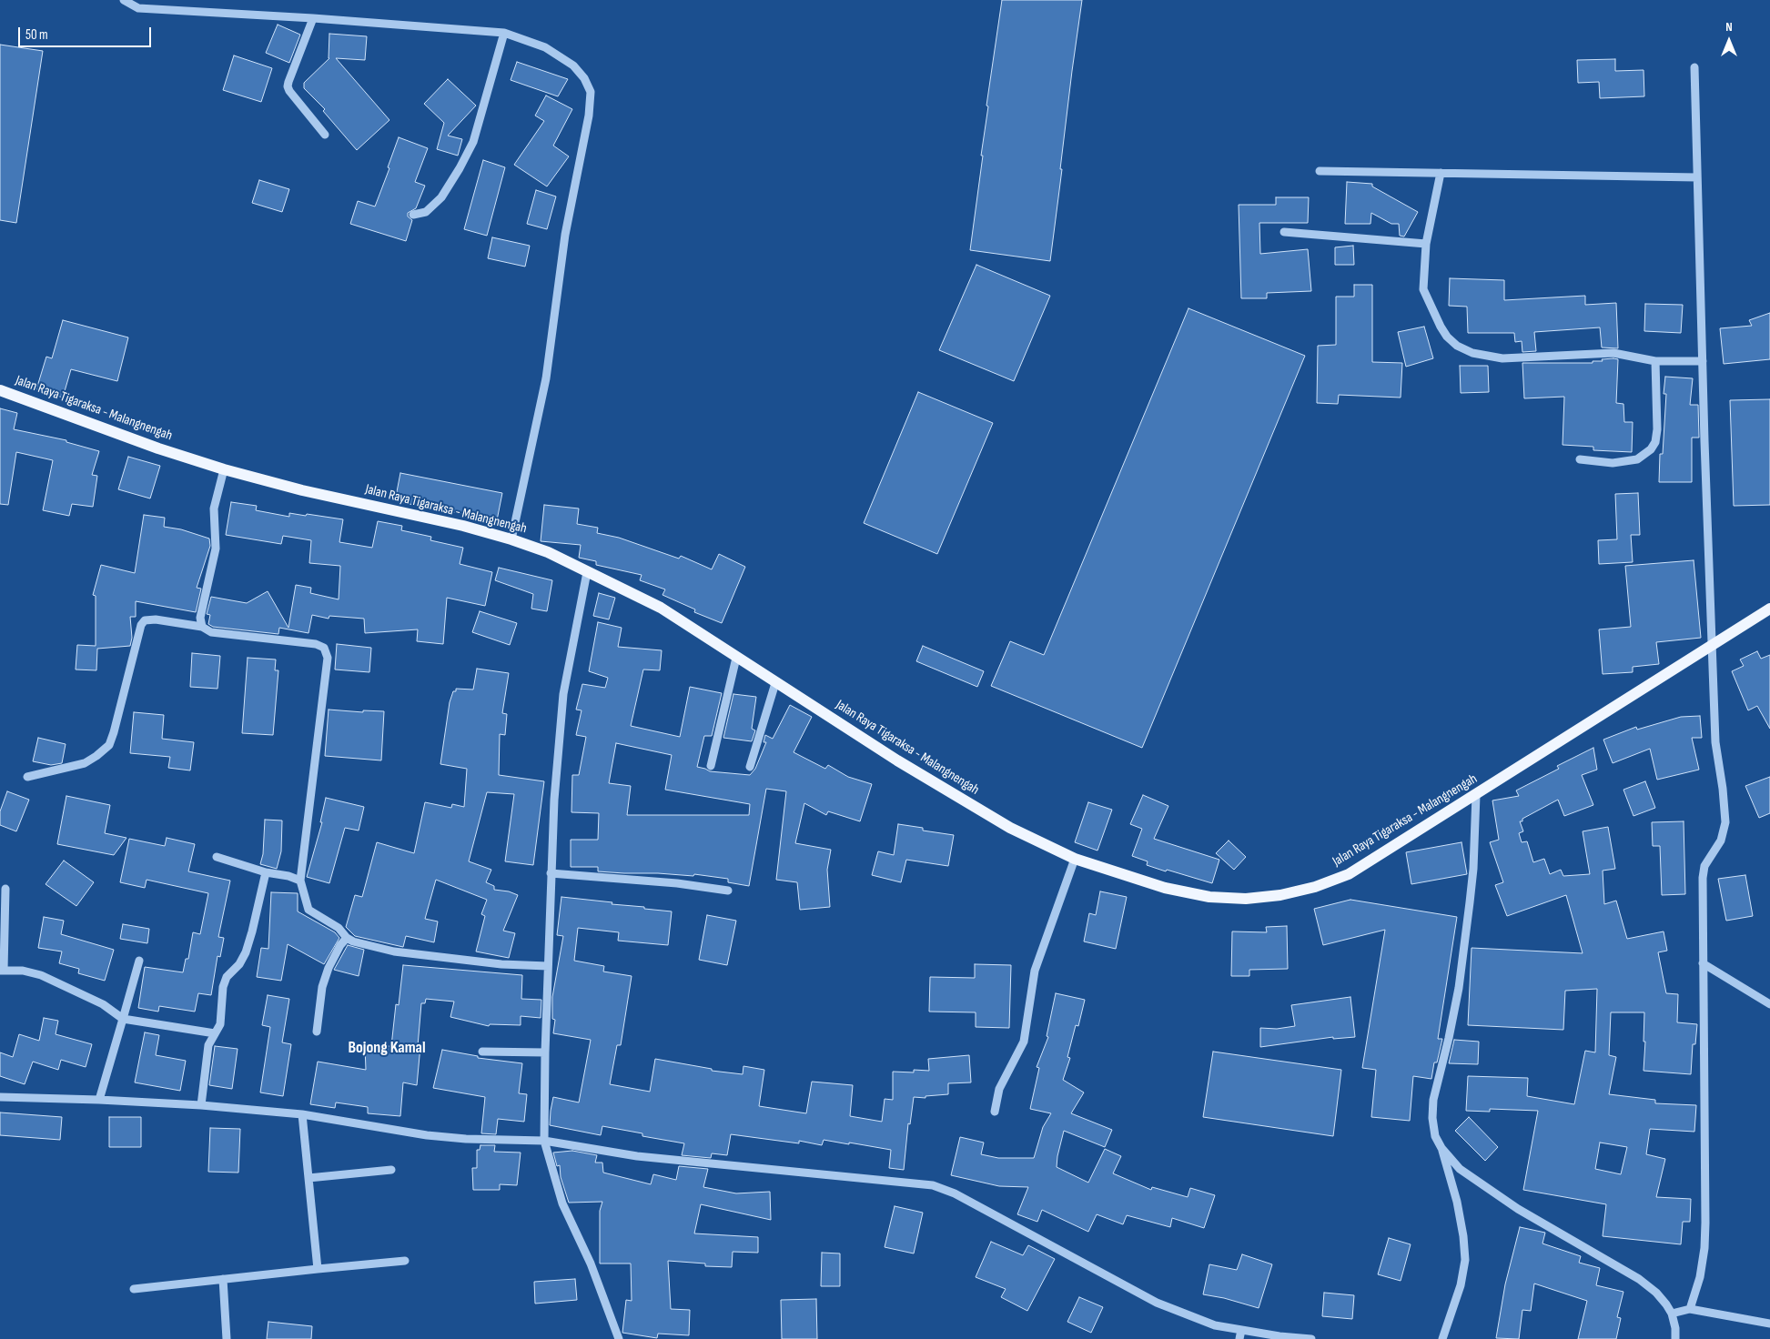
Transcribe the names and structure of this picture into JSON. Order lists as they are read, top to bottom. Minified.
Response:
{"streets":{"main road":["Jalan Raya Tigaraksa - Malangnengah"]},"districts":["Bojong Kamal"],"scale_bar":"50 m","north":"top"}
